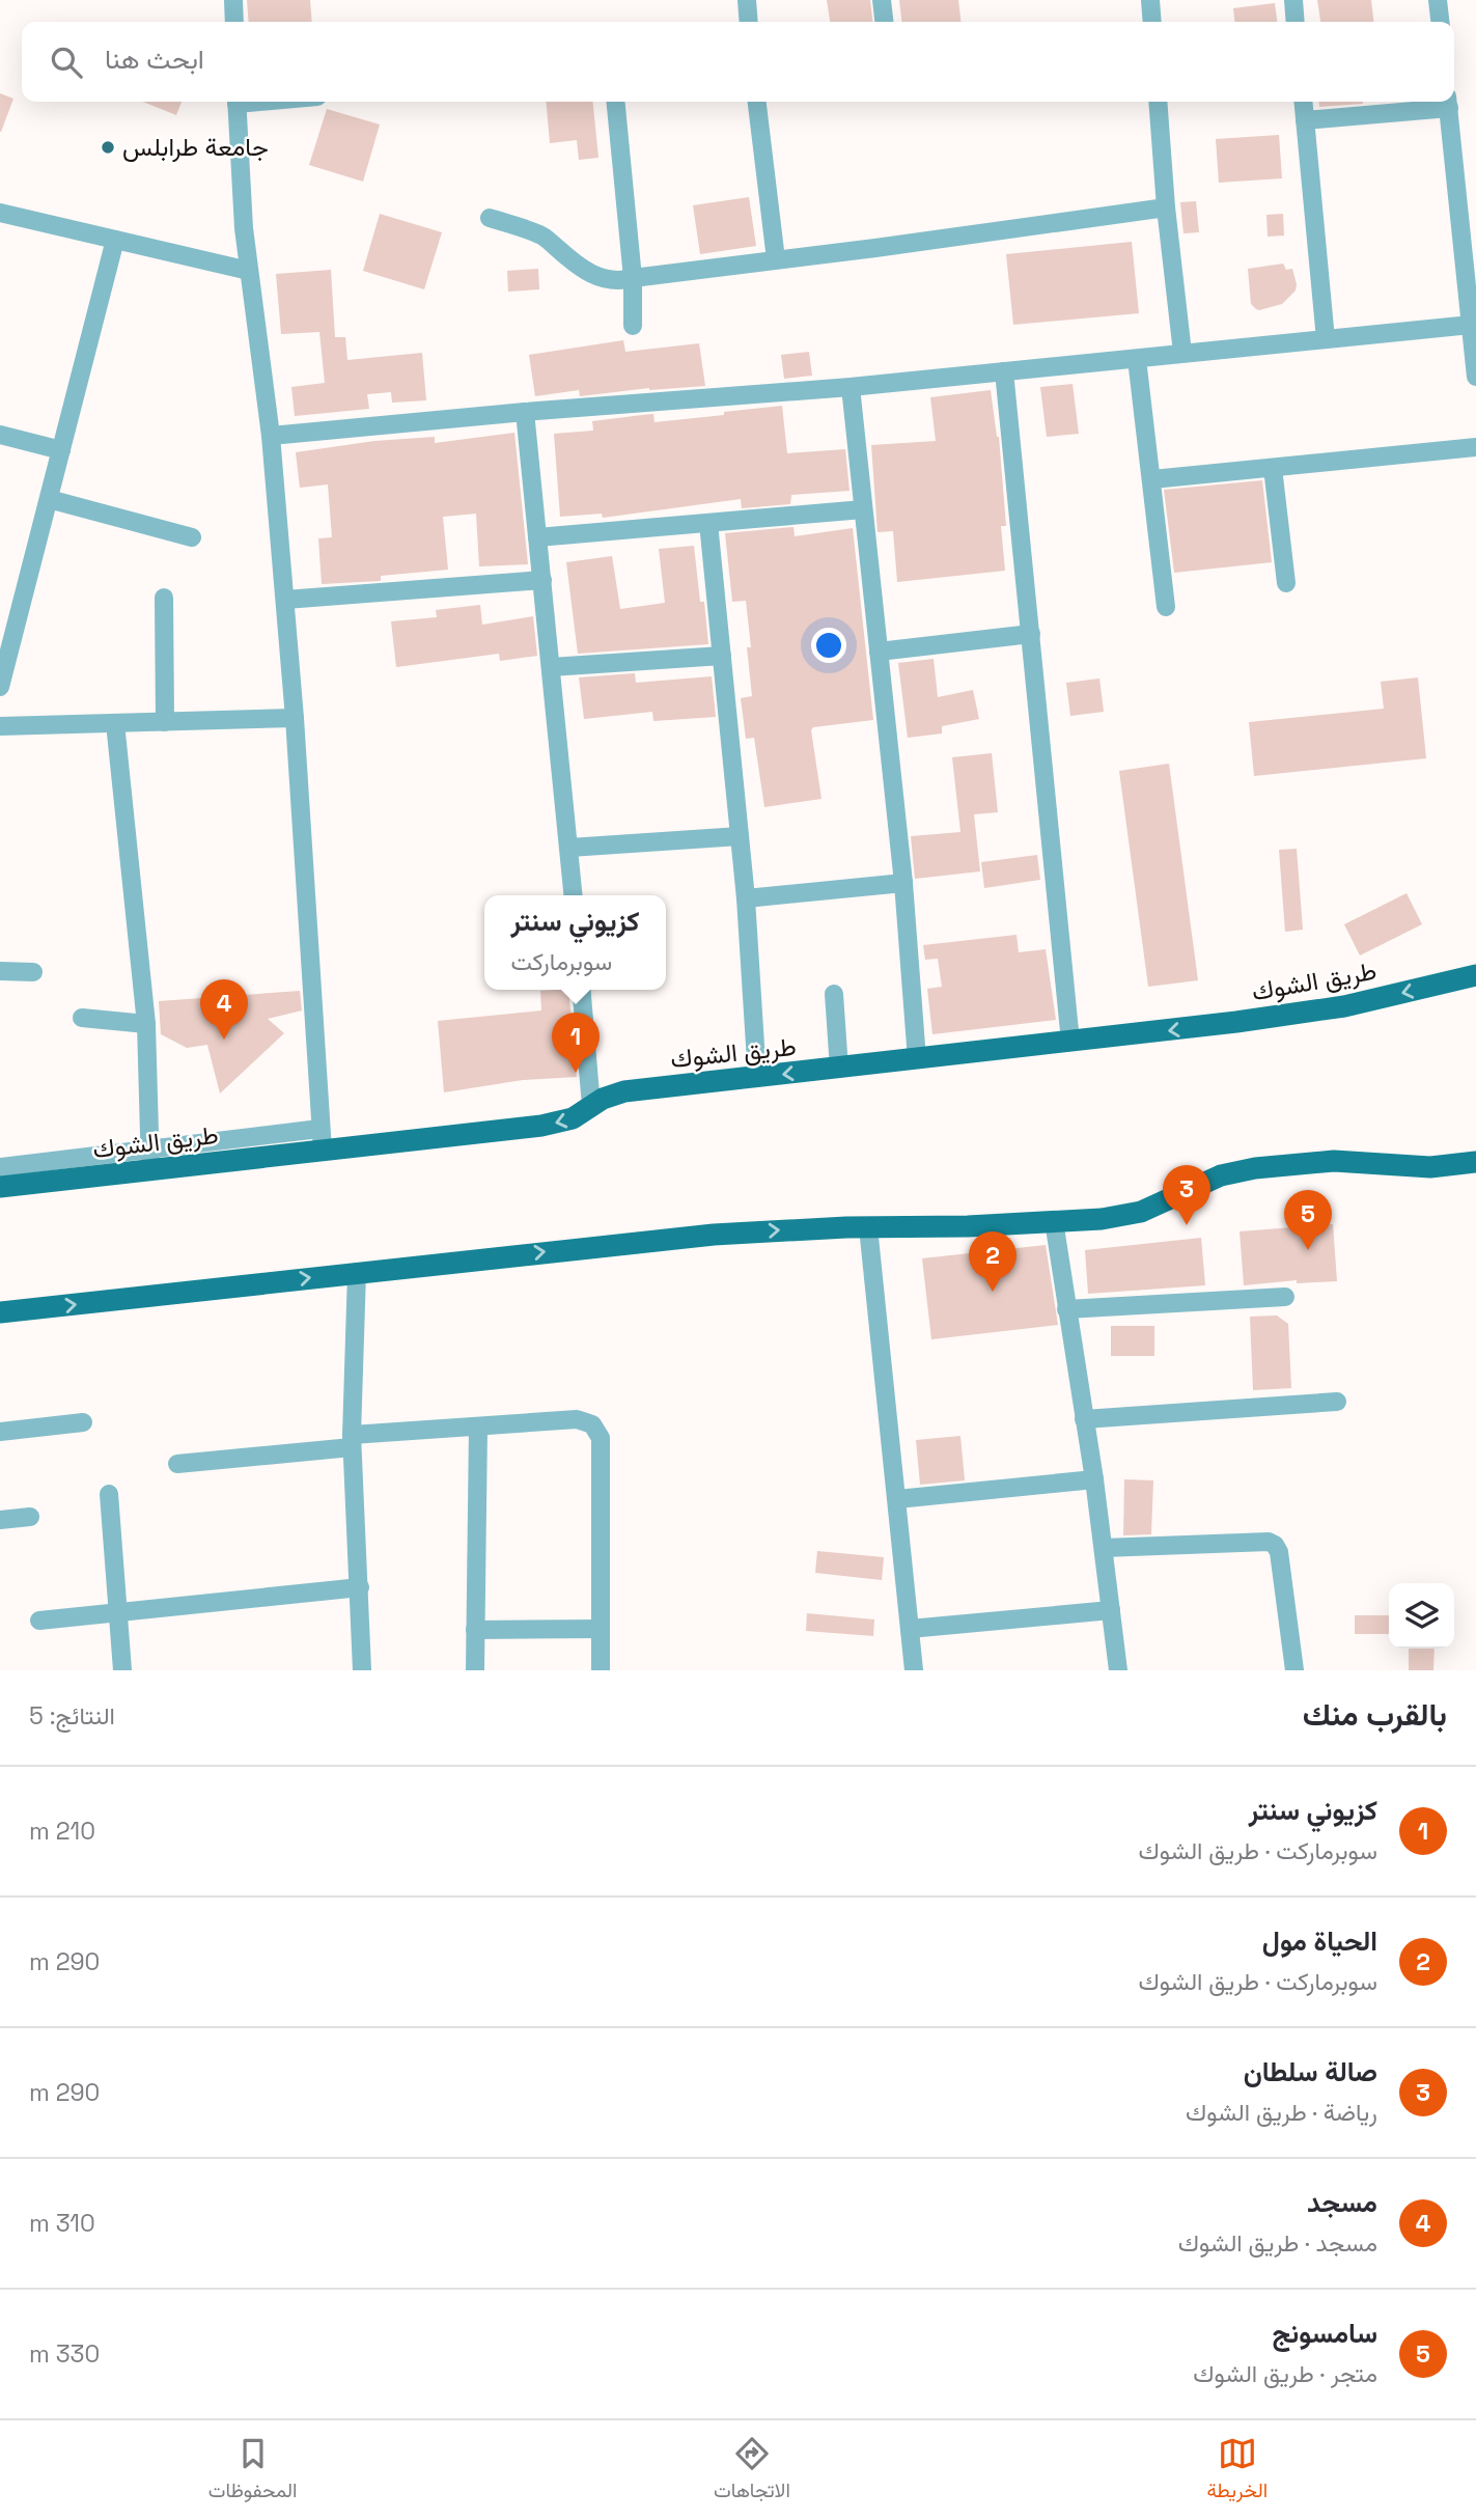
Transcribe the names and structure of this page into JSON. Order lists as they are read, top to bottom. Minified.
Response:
{"streets":{"main road":["طريق الشوك"]},"places":["جامعة طرابلس"],"page":{"search":"ابحث هنا","popup":["كزيوني سنتر","سوبرماركت"],"pins":["4","1","3","5","2"],"heading":["بالقرب منك","النتائج: 5"],"list":[{"mark":"1","name":"كزيوني سنتر","note":"سوبرماركت · طريق الشوك","value":"210 m"},{"mark":"2","name":"الحياة مول","note":"سوبرماركت · طريق الشوك","value":"290 m"},{"mark":"3","name":"صالة سلطان","note":"رياضة · طريق الشوك","value":"290 m"},{"mark":"4","name":"مسجد","note":"مسجد · طريق الشوك","value":"310 m"},{"mark":"5","name":"سامسونج","note":"متجر · طريق الشوك","value":"330 m"}],"nav":["الخريطة","الاتجاهات","المحفوظات"]}}
